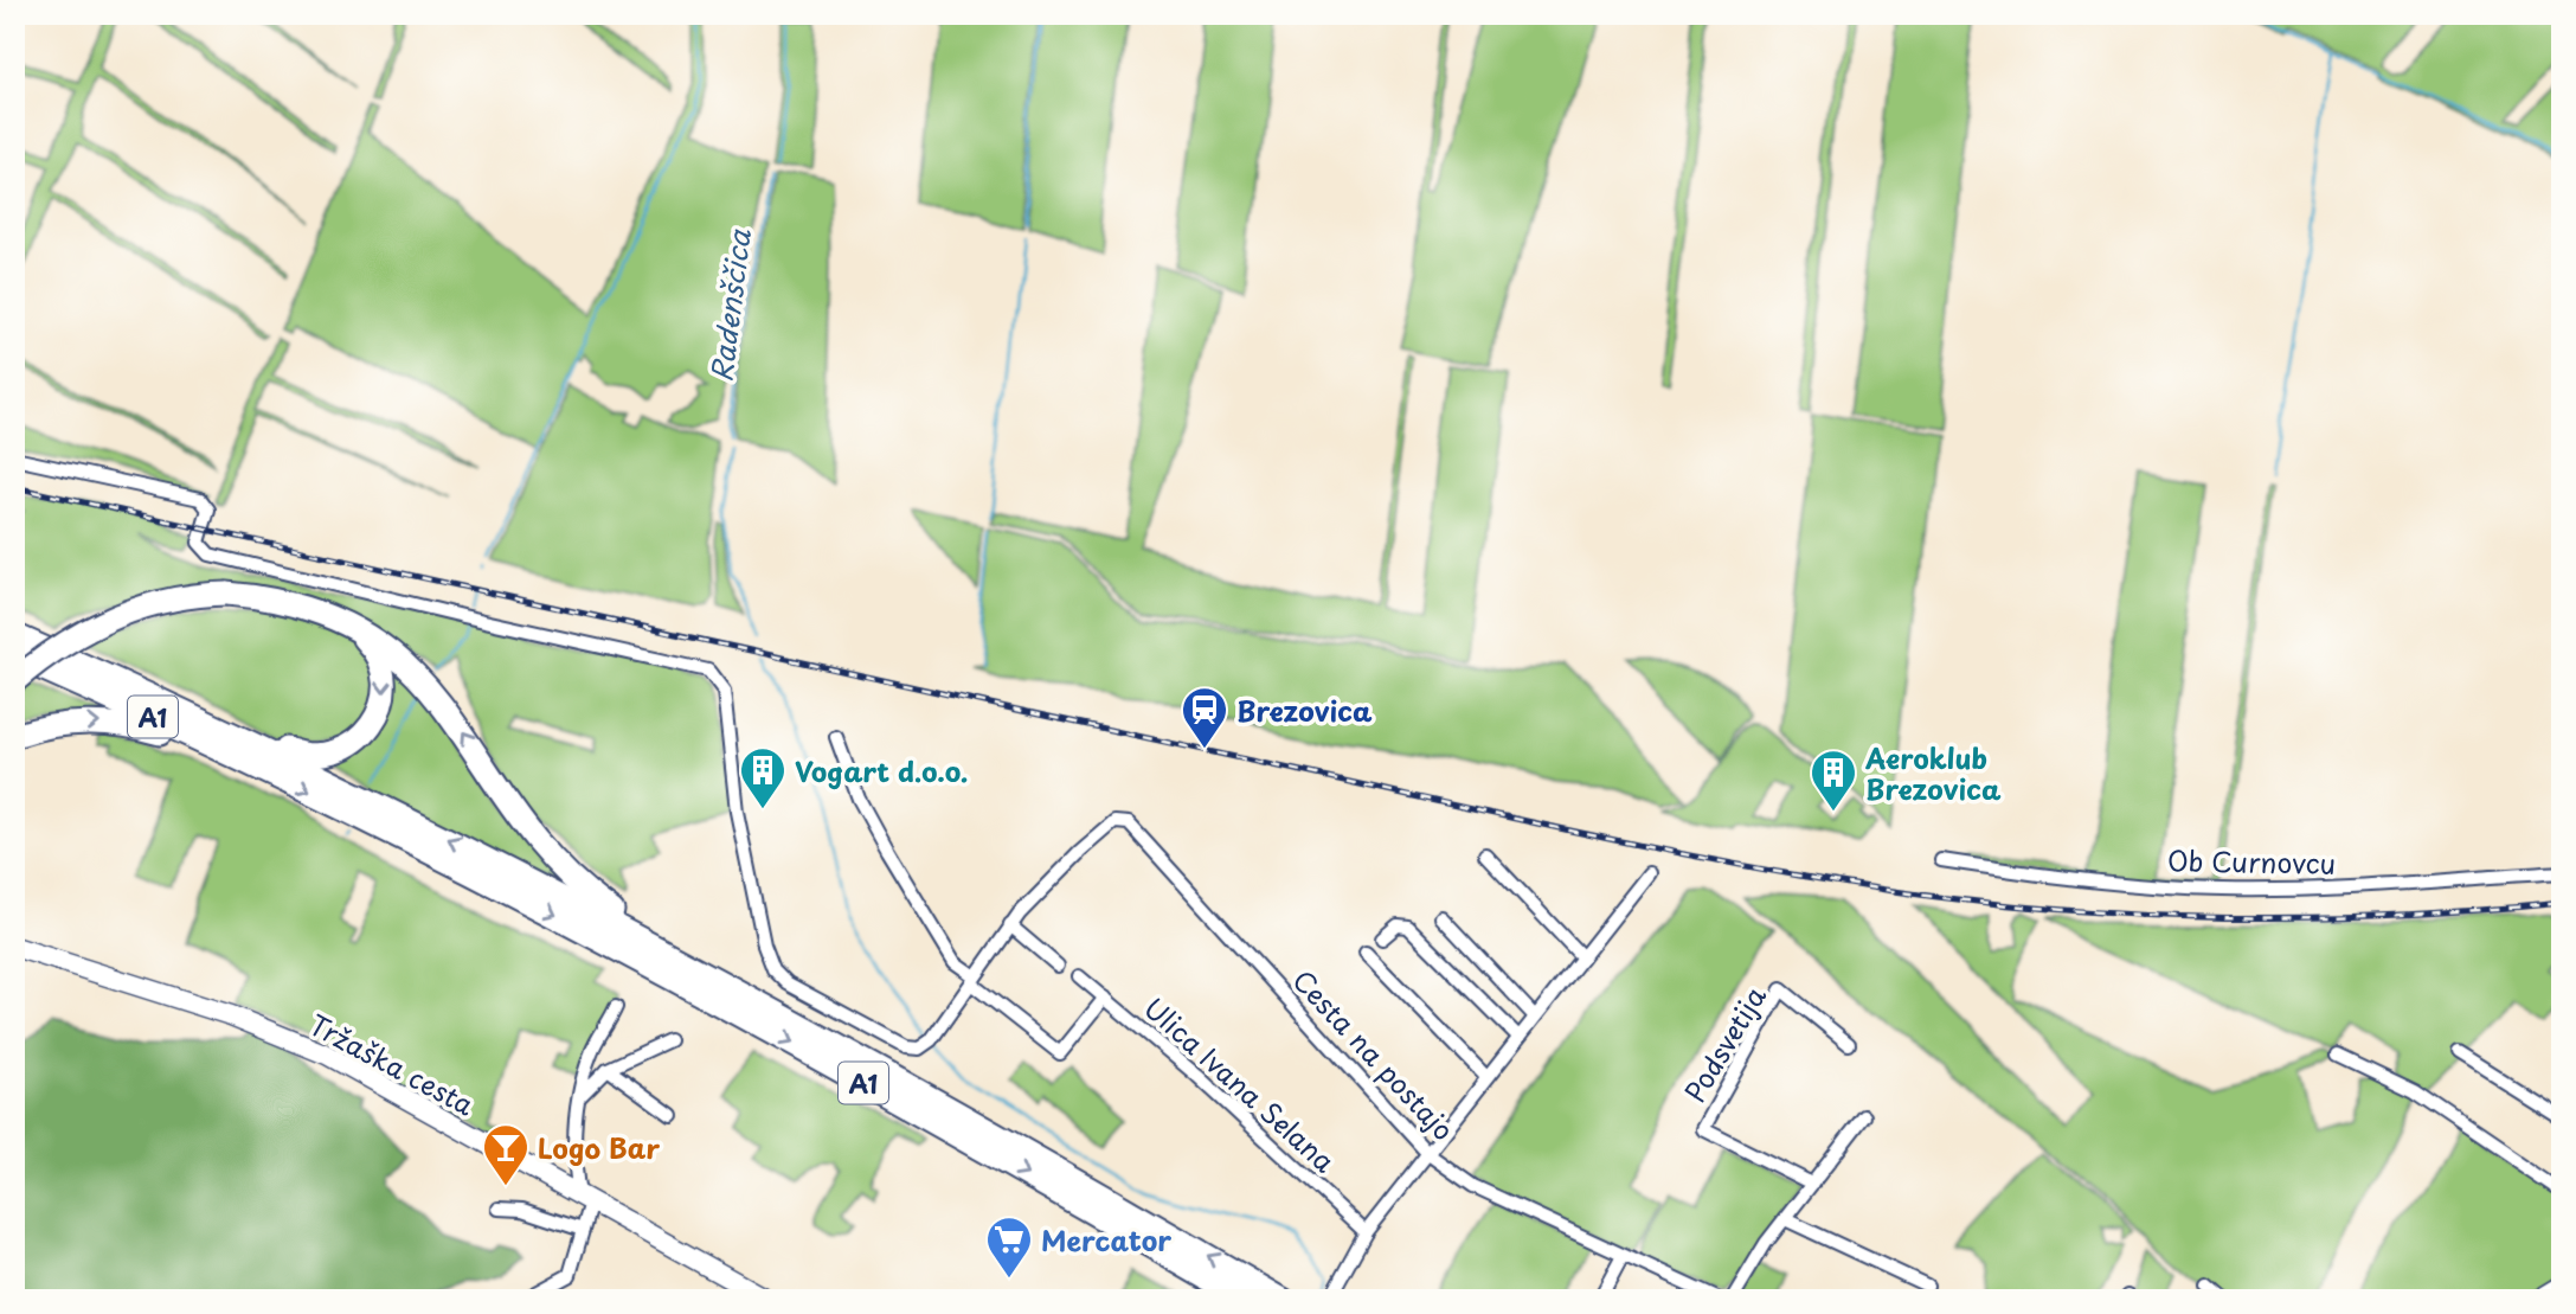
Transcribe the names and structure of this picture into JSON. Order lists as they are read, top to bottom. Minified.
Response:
{"streets":{"highway":["A1"],"main road":["Tržaška cesta"],"street":["Ob Curnovcu","Podsvetija","Cesta na postajo","Ulica Ivana Selana"]},"water":["Radenščica"],"places":{"station":["Brezovica"],"building":["Vogart d.o.o.","Aeroklub Brezovica"],"bar":["Logo Bar"],"supermarket":["Mercator"]}}
